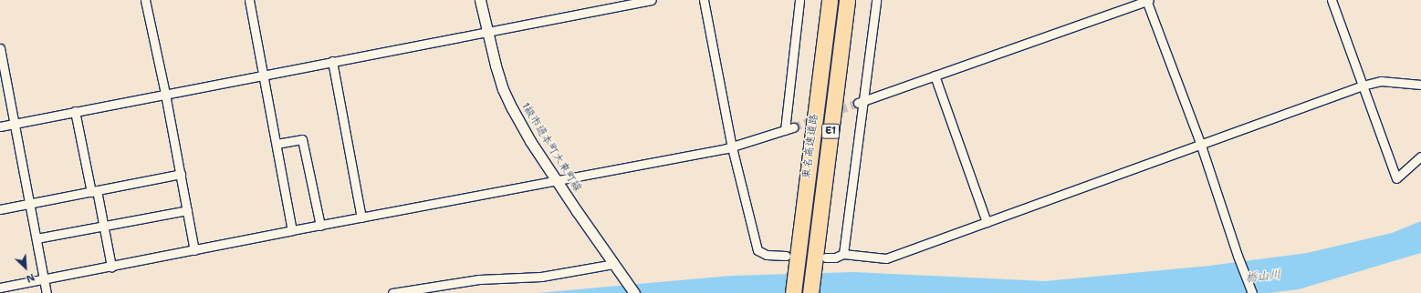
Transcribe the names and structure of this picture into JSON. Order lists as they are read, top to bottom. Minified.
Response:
{"streets":{"highway":["E1","東名高速道路"],"street":["1級市道本町大東町線"]},"water":["栃山川"],"north":"bottom right"}
